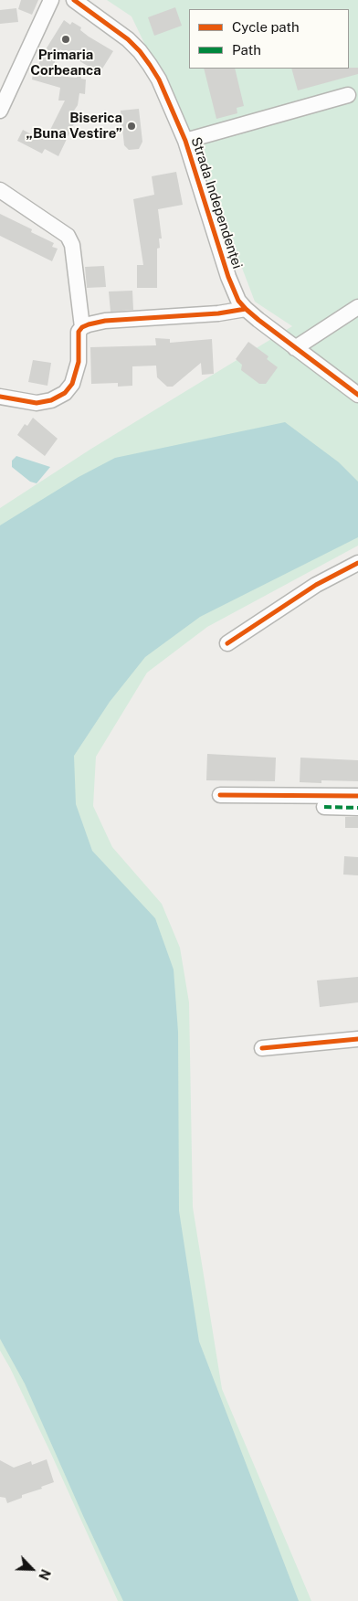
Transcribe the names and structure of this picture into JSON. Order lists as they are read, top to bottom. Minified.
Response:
{"streets":{"street":["Strada Independenței"]},"places":["Primaria Corbeanca","Biserica „Buna Vestire”"],"legend":["Cycle path","Path"],"north":"bottom right"}
